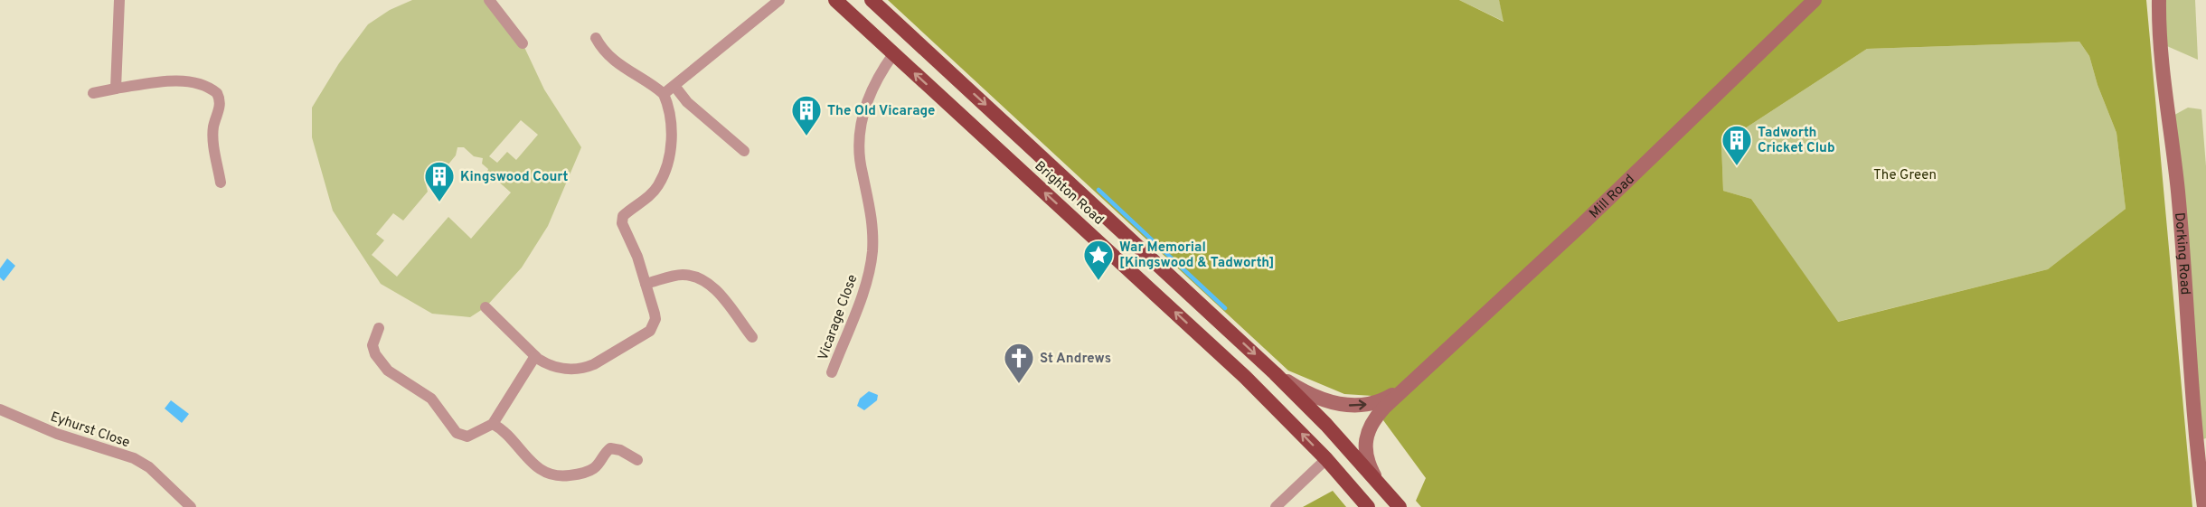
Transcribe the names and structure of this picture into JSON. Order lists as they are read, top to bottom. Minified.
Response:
{"streets":{"highway":["Brighton Road"],"main road":["Mill Road","Dorking Road"],"street":["Vicarage Close","Eyhurst Close"]},"crossings":[["Brighton Road","Mill Road"],["Brighton Road","Vicarage Close"]],"parks":["The Green"],"places":{"building":["The Old Vicarage","Tadworth Cricket Club","Kingswood Court"],"place":["War Memorial [Kingswood & Tadworth]"],"church":["St Andrews"]}}
